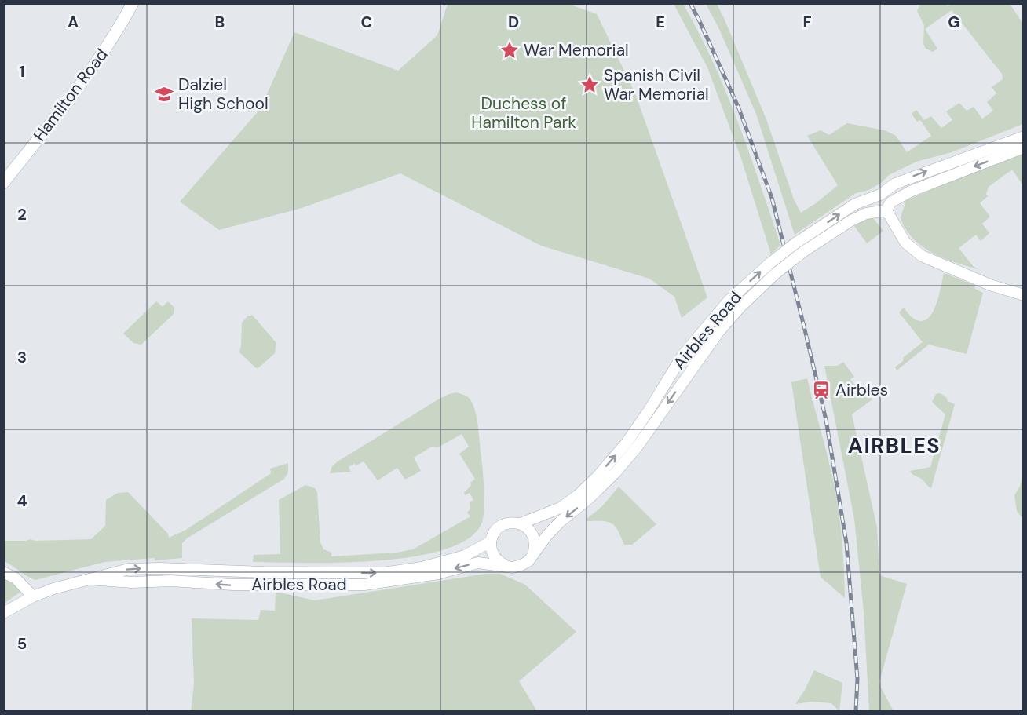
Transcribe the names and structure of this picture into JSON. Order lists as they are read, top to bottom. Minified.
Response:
{"streets":{"main road":["Hamilton Road","Airbles Road"]},"districts":["AIRBLES"],"parks":["Duchess of Hamilton Park"],"places":{"place":["War Memorial","Spanish Civil War Memorial"],"school or university":["Dalziel High School"],"station":["Airbles"]},"grid":{"columns":["A","B","C","D","E","F","G"],"rows":["1","2","3","4","5"]}}
